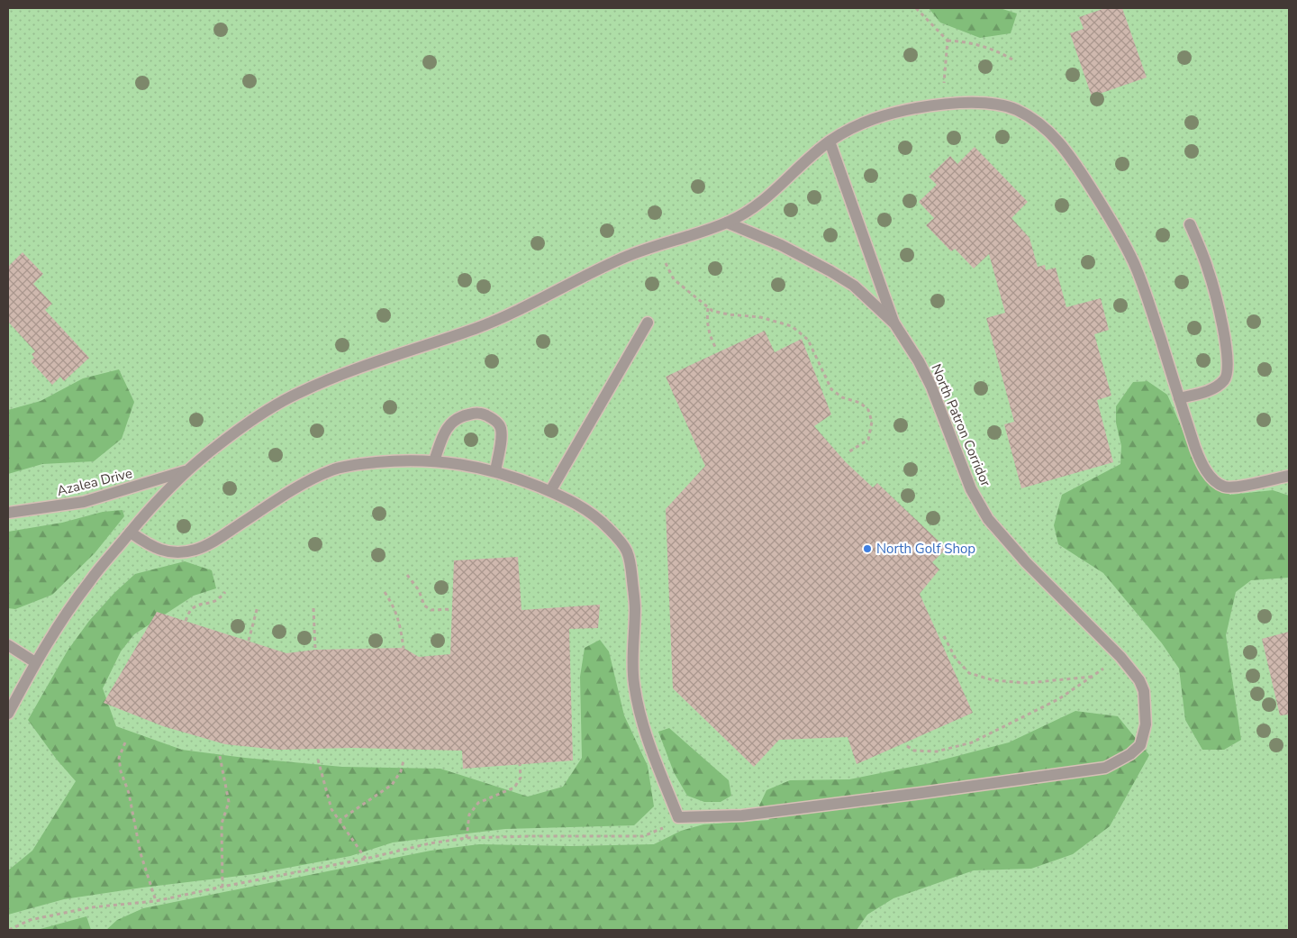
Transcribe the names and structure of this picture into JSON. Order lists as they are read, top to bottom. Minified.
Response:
{"streets":{"lane":["North Patron Corridor","Azalea Drive"]},"places":["North Golf Shop"]}
